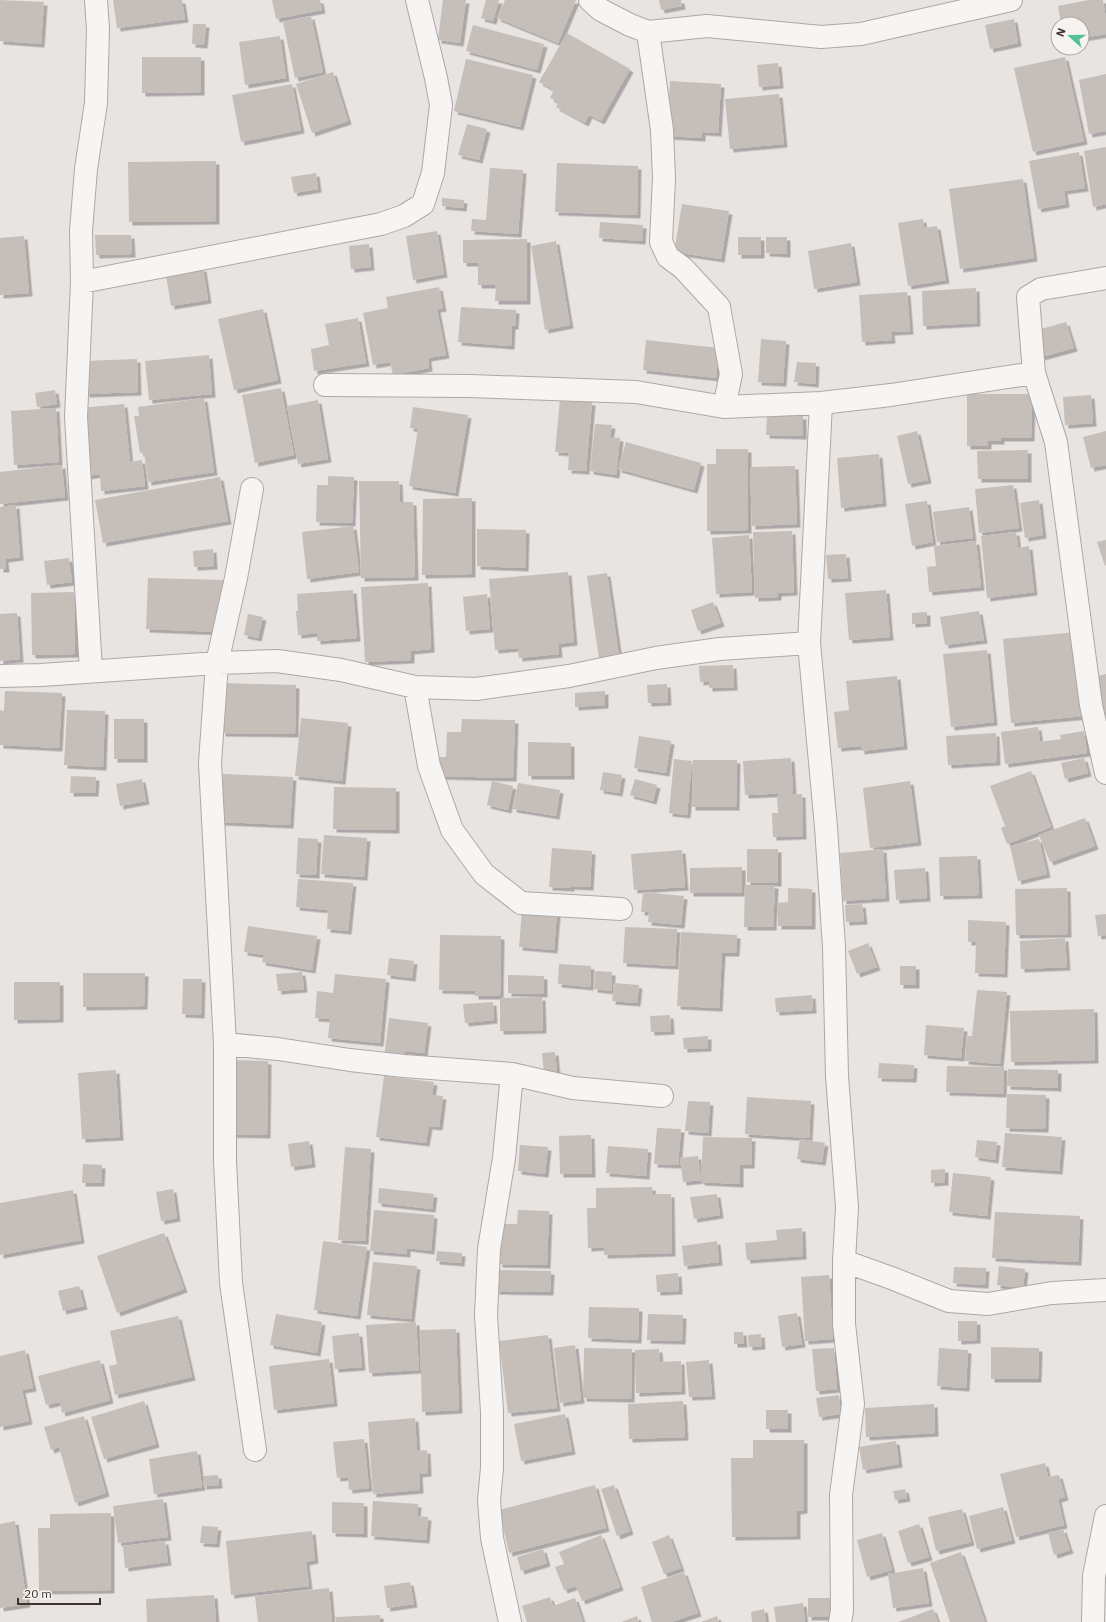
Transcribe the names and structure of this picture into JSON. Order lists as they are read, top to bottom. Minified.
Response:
{"scale_bar":"20 m","north":"left"}
